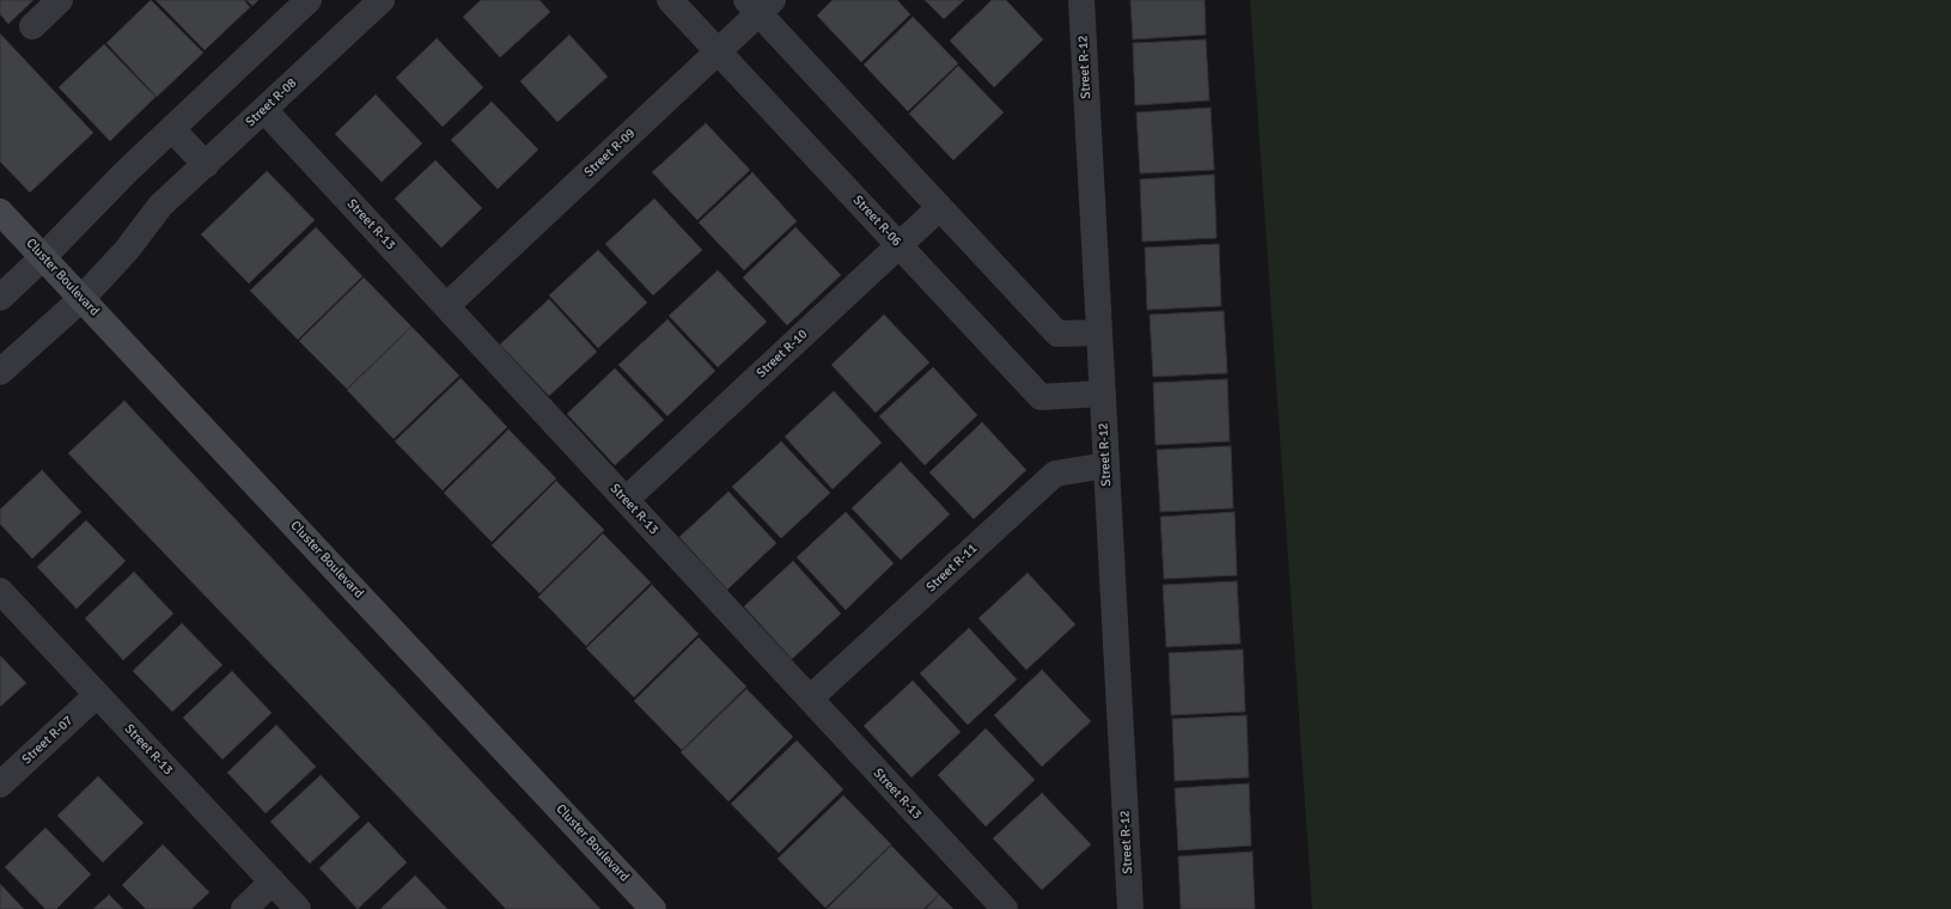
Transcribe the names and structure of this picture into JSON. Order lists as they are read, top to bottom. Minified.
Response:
{"streets":{"street":["Street R-12","Street R-08","Street R-09","Street R-06","Street R-13","Cluster Boulevard","Street R-10","Street R-11","Street R-07"]},"crossings":[["Street R-12","Street R-06"],["Street R-12","Street R-11"],["Street R-08","Street R-13"],["Street R-08","Cluster Boulevard"],["Street R-09","Street R-06"],["Street R-09","Street R-13"],["Street R-06","Street R-10"],["Street R-13","Street R-10"],["Street R-13","Street R-11"],["Street R-13","Street R-07"]]}
